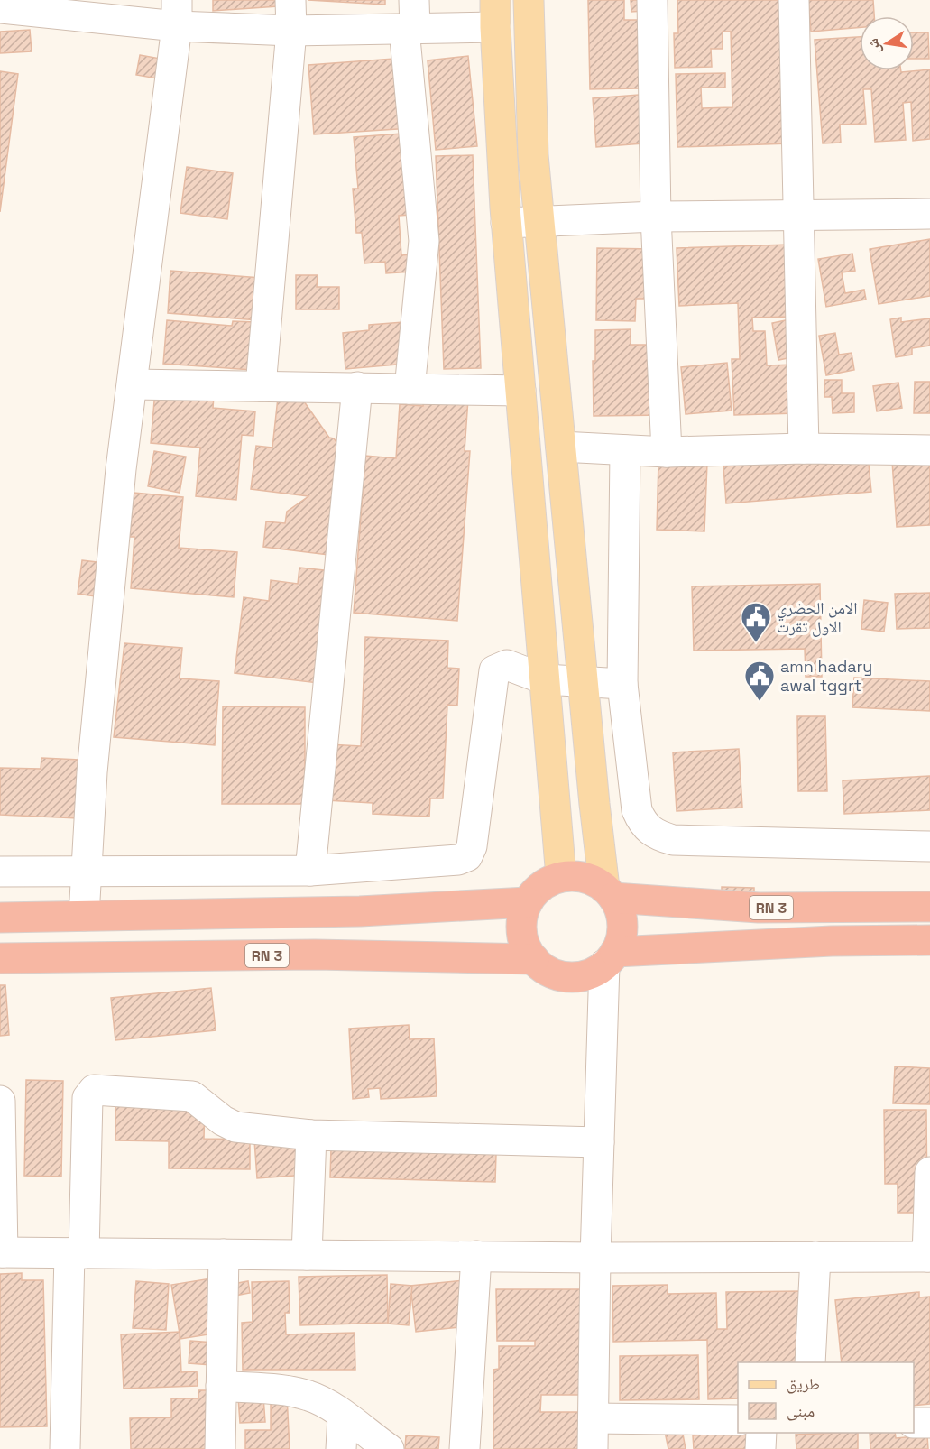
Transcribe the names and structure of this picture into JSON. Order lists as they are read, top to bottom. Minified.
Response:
{"streets":{"highway":["RN 3"]},"places":{"public building":["الامن الحضري الاول تقرت","amn hadary awal tggrt"]},"legend":["طريق","مبنى"],"north":"left"}
